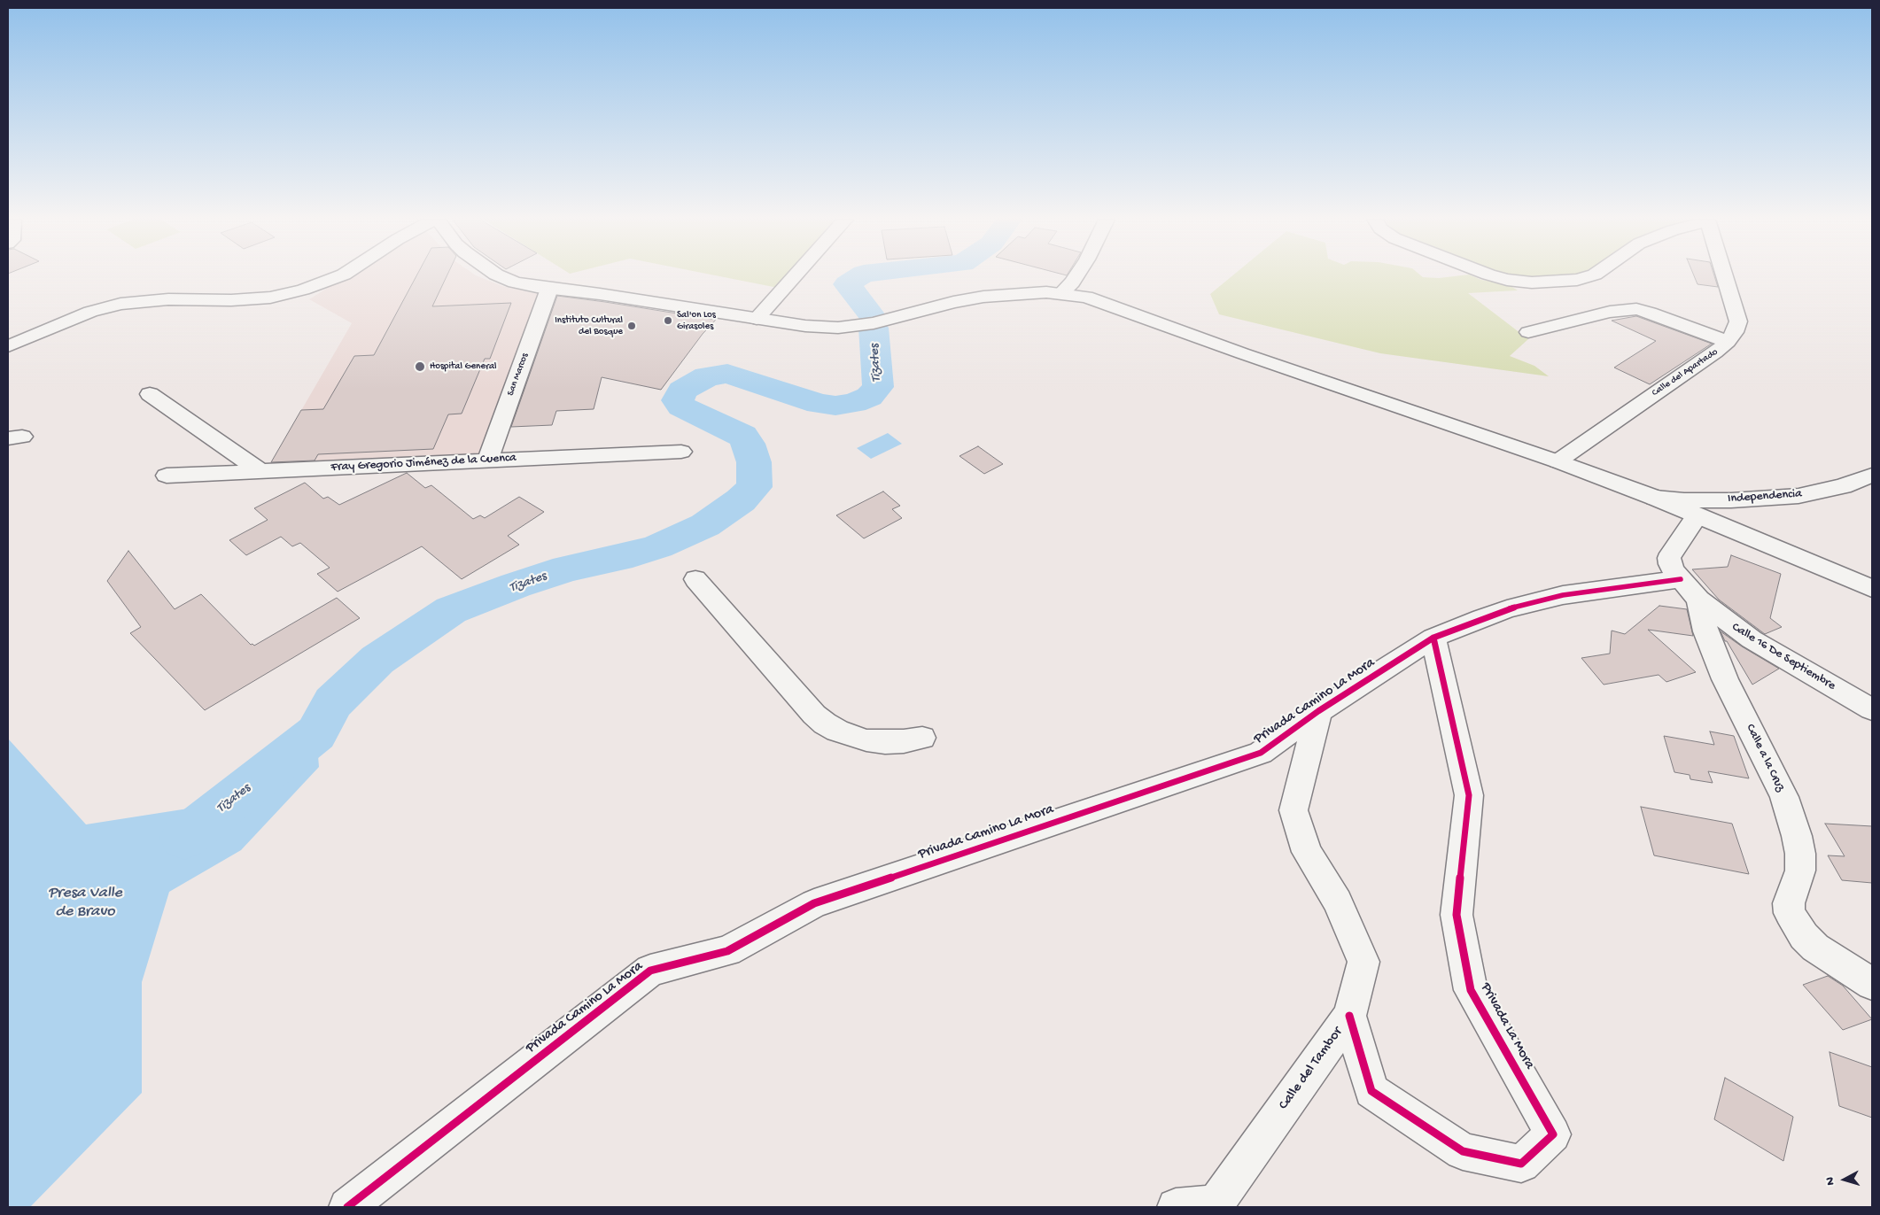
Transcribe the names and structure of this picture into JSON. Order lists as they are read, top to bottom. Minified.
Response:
{"streets":{"street":["Calle del Apartado","San Marcos","Fray Gregorio Jiménez de la Cuenca","Independencia","Calle 16 De Septiembre","Privada Camino La Mora","Calle a la Cruz","Privada La Mora","Calle del Tambor"]},"crossings":[["San Marcos","Fray Gregorio Jiménez de la Cuenca"],["Calle 16 De Septiembre","Privada Camino La Mora"],["Calle 16 De Septiembre","Calle a la Cruz"],["Privada Camino La Mora","Calle a la Cruz"],["Privada Camino La Mora","Privada La Mora"],["Privada Camino La Mora","Calle del Tambor"],["Privada La Mora","Calle del Tambor"]],"water":["Tizates","Presa Valle de Bravo"],"places":["Sal'on Los Girasoles","Instituto Cultural del Bosque","Hospital General"],"north":"left"}
